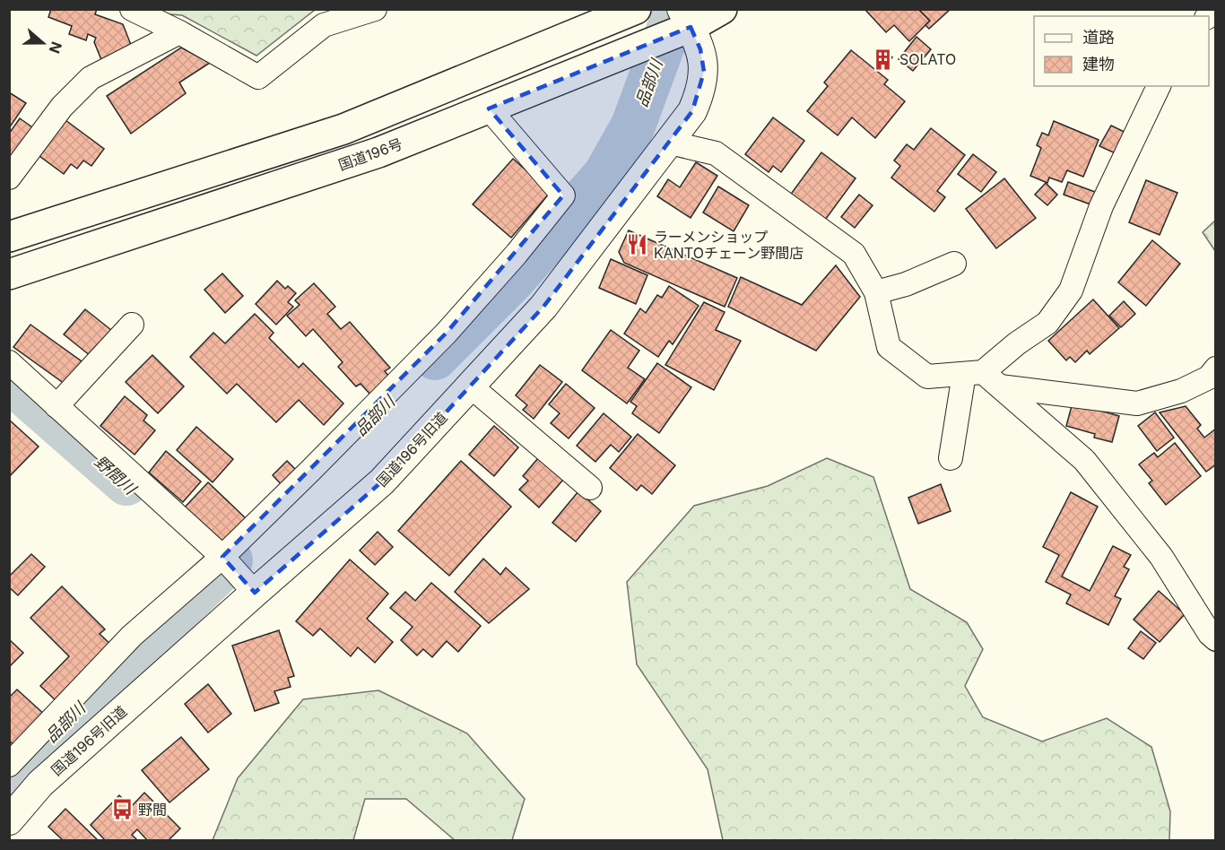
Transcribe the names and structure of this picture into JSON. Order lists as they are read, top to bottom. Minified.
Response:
{"streets":{"highway":["国道196号"],"street":["国道196号旧道"]},"crossings":[["国道196号","国道196号旧道"]],"water":["品部川","野間川"],"places":{"building":["SOLATO"],"restaurant":["ラーメンショップ KANTOチェーン野間店"],"bus stop":["野間"]},"legend":["道路","建物"],"north":"right"}
